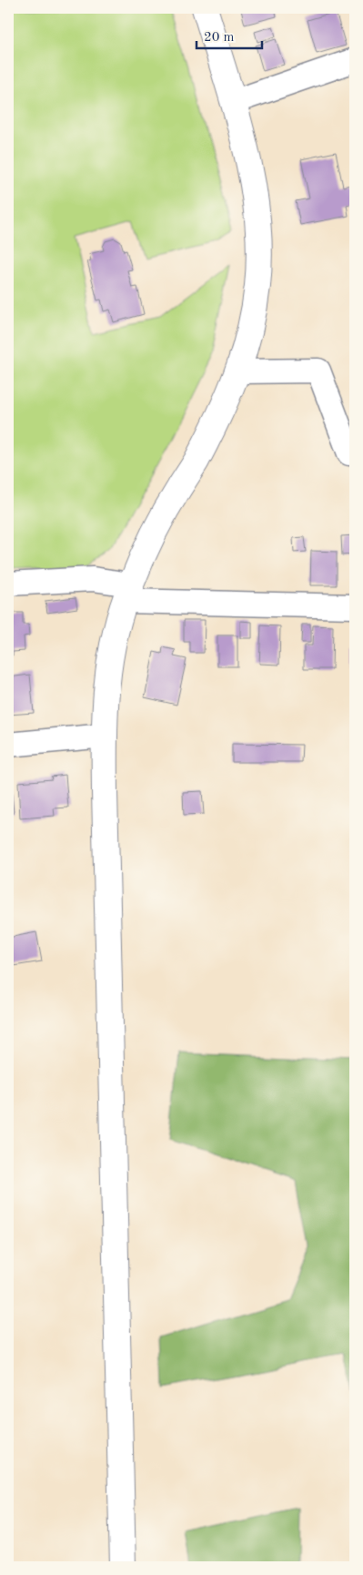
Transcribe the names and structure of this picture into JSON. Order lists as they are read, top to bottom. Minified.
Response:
{"scale_bar":"20 m"}
